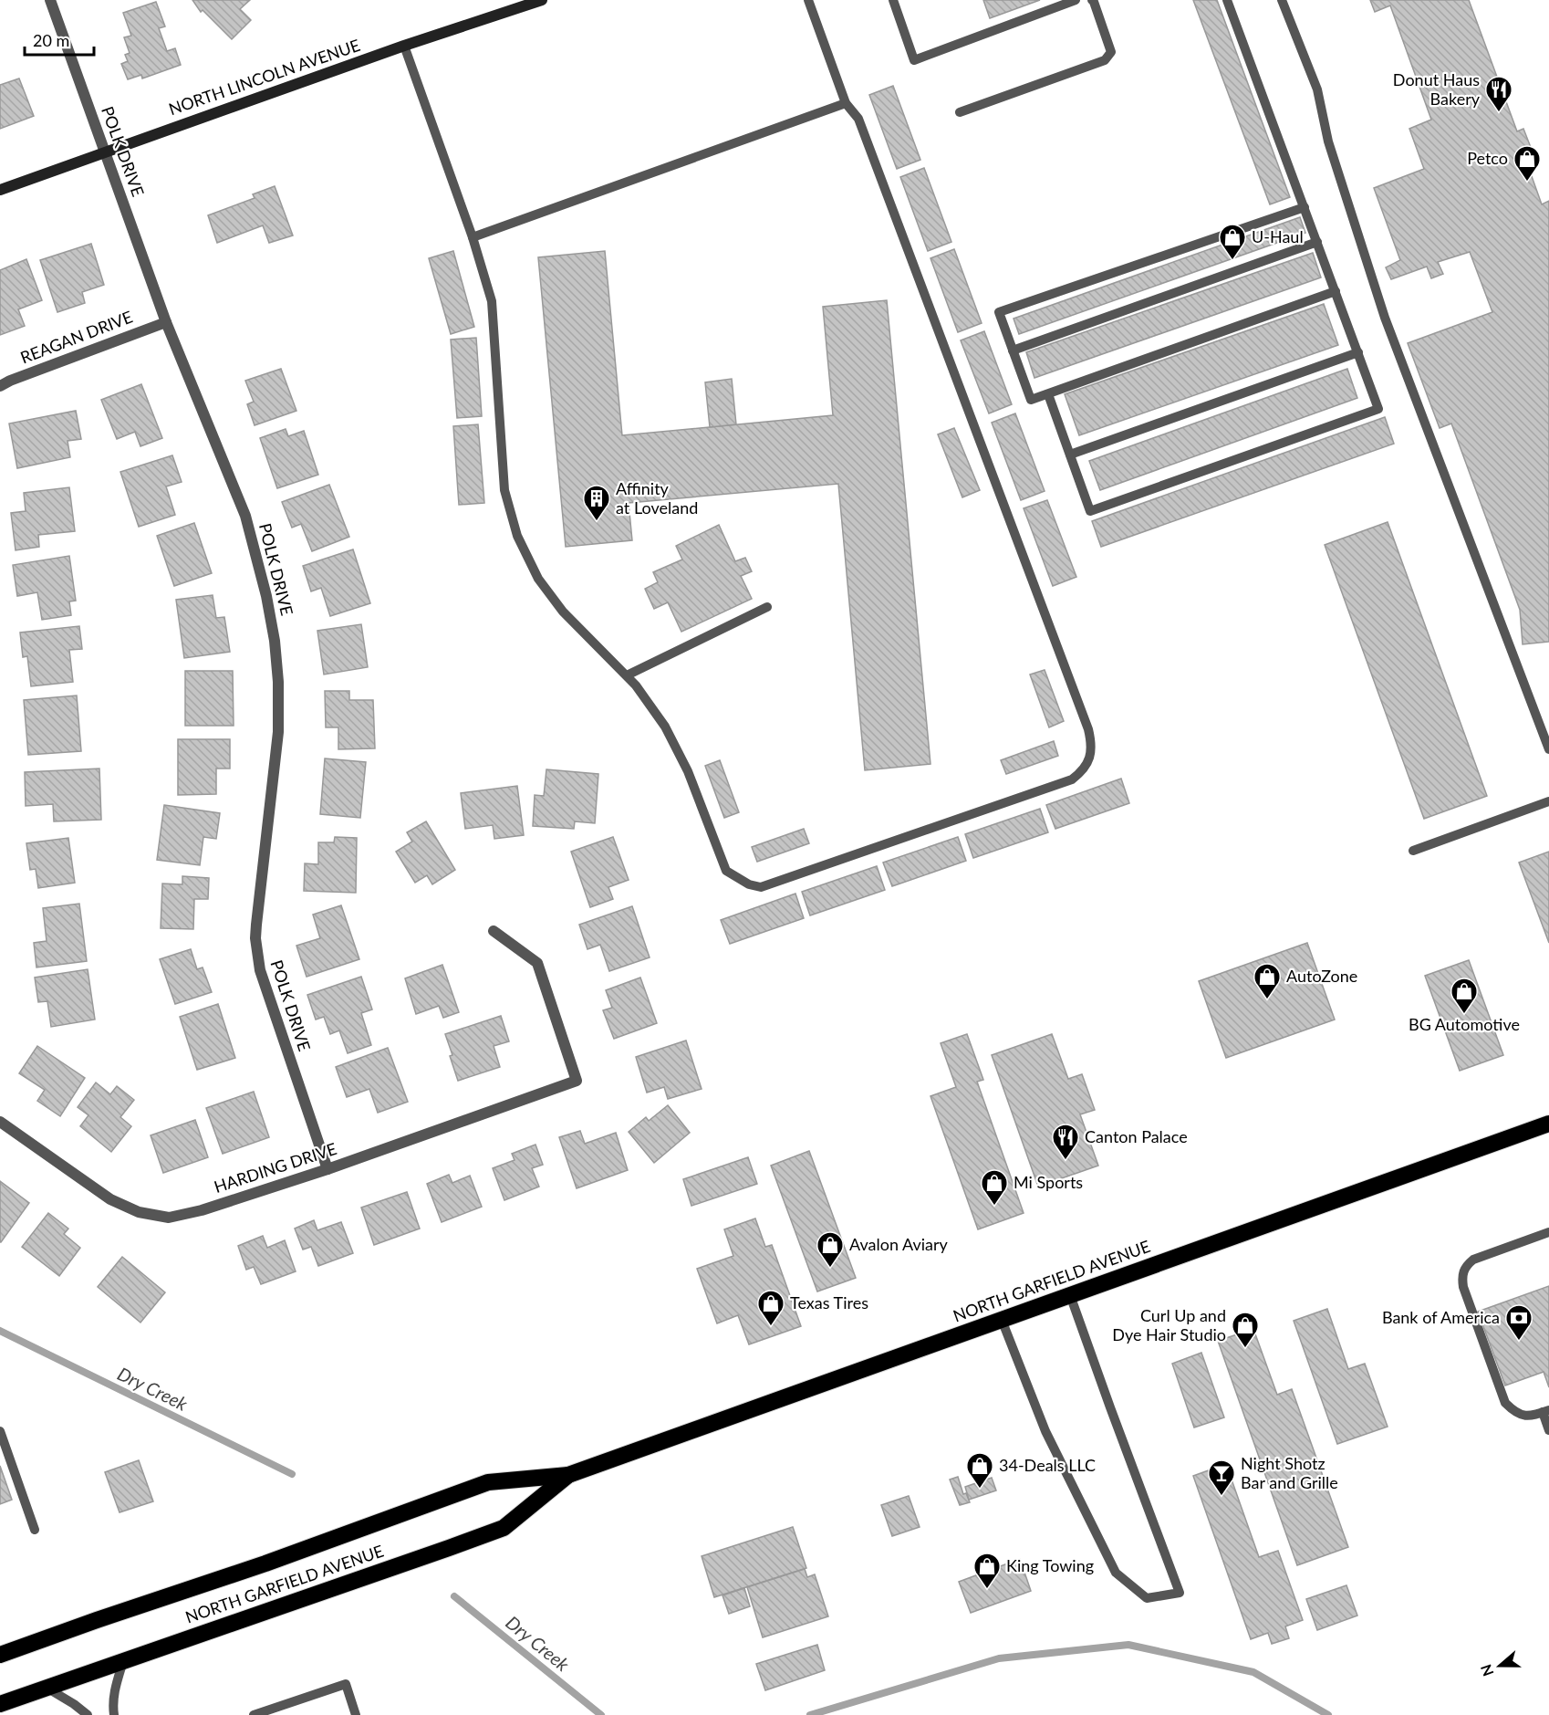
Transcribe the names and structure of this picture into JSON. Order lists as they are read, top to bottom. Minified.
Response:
{"streets":{"highway":["NORTH GARFIELD AVENUE"],"street":["NORTH LINCOLN AVENUE","POLK DRIVE","REAGAN DRIVE","HARDING DRIVE"]},"crossings":[["NORTH LINCOLN AVENUE","POLK DRIVE"],["POLK DRIVE","REAGAN DRIVE"],["POLK DRIVE","HARDING DRIVE"]],"water":["Dry Creek"],"places":{"restaurant":["Donut Haus Bakery","Canton Palace"],"shop":["Petco","U-Haul","AutoZone","BG Automotive","Mi Sports","Avalon Aviary","Texas Tires","Curl Up and Dye Hair Studio","34-Deals LLC","King Towing"],"building":["Affinity at Loveland"],"bank":["Bank of America"],"bar":["Night Shotz Bar and Grille"]},"scale_bar":"20 m","north":"left"}
